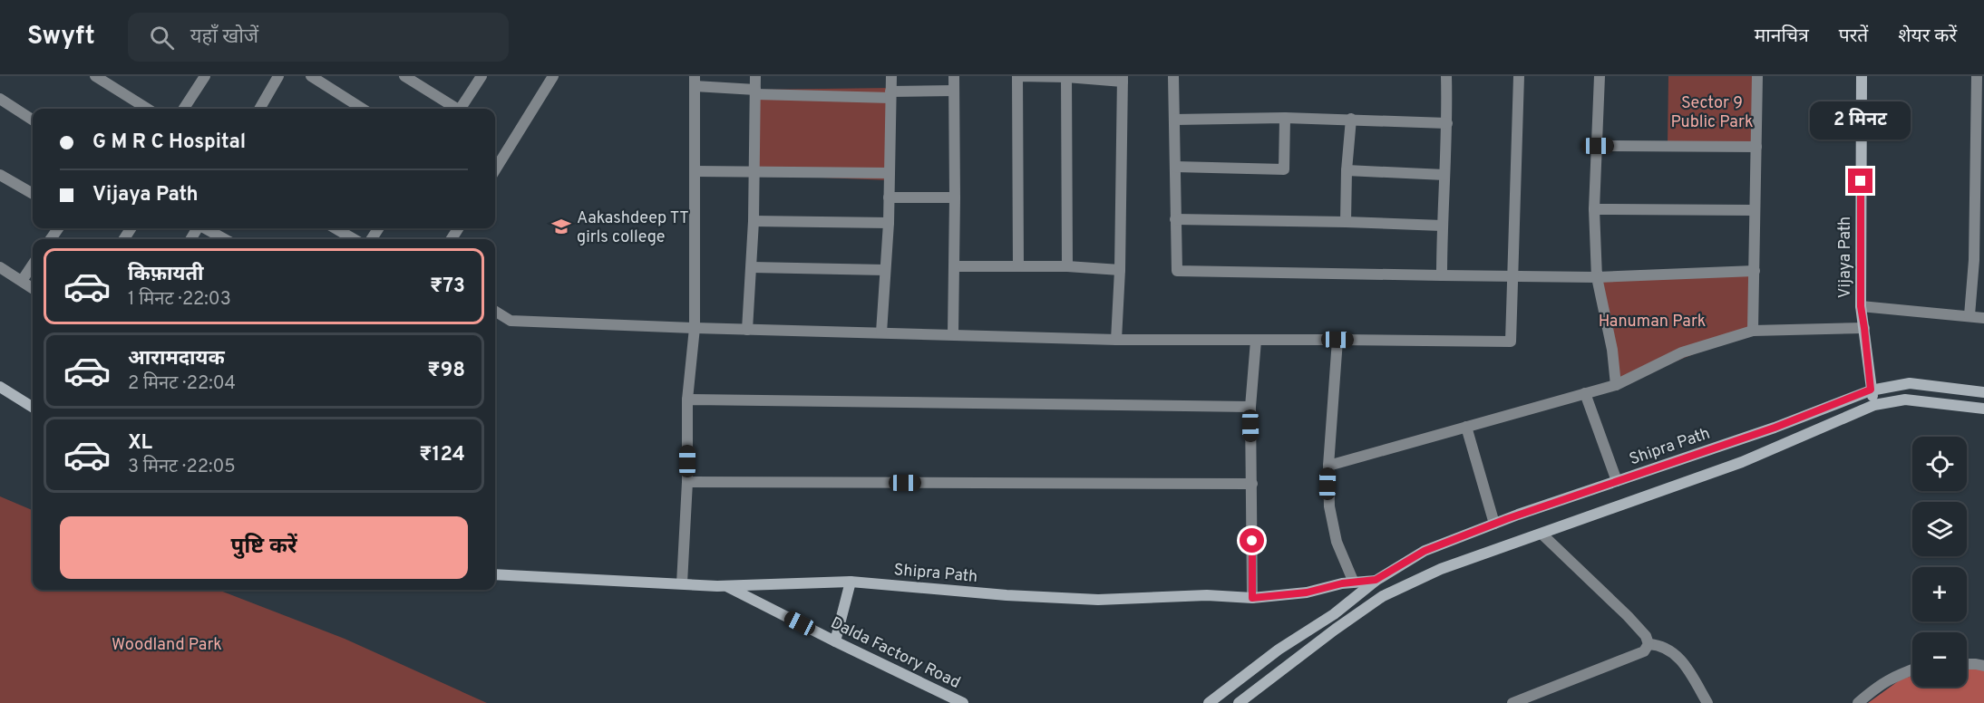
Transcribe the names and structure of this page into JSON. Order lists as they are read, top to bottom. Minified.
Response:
{"streets":{"street":["Vijaya Path","Shipra Path","Dalda Factory Road"]},"crossings":[["Vijaya Path","Shipra Path"],["Shipra Path","Dalda Factory Road"]],"parks":["Sector 9 Public Park","Hanuman Park","Woodland Park"],"places":{"school or university":["Aakashdeep TT girls college"]},"page":{"header":"Swyft","search":"यहाँ खोजें","nav":["मानचित्र","परतें","शेयर करें"],"bubble":"2 मिनट","banner":["G M R C Hospital","Vijaya Path"],"list":[{"name":"किफ़ायती","note":"1 मिनट · 22:03","value":"₹73"},{"name":"आरामदायक","note":"2 मिनट · 22:04","value":"₹98"},{"name":"XL","note":"3 मिनट · 22:05","value":"₹124"}],"map_buttons":["+","−"],"buttons":"पुष्टि करें"}}
